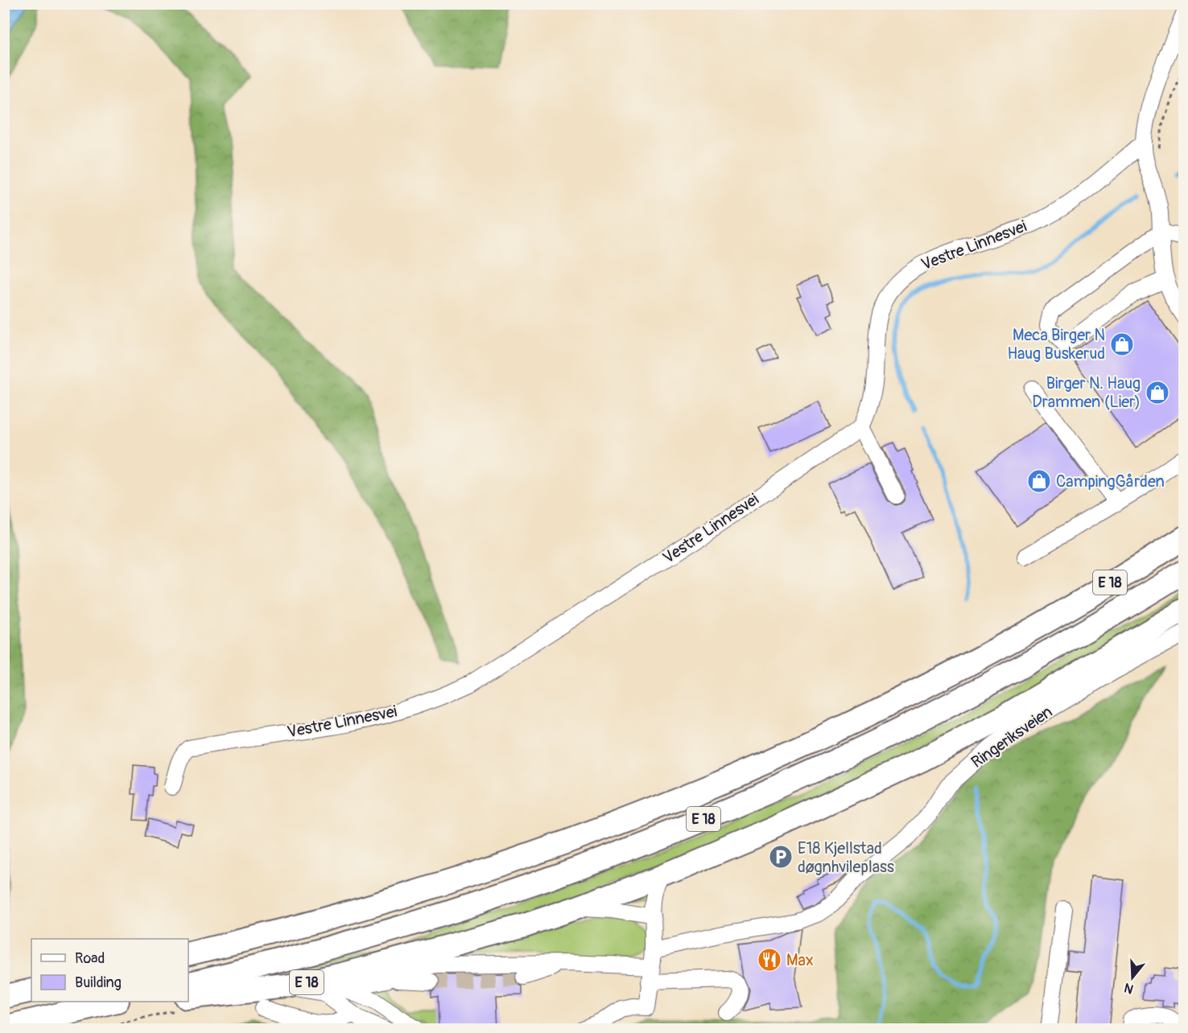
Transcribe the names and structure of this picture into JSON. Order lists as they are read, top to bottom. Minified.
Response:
{"streets":{"highway":["E 18"],"street":["Vestre Linnesvei","Ringeriksveien"]},"places":{"shop":["Meca Birger N Haug Buskerud","Birger N. Haug Drammen (Lier)","CampingGården"],"parking":["E18 Kjellstad døgnhvileplass"],"restaurant":["Max"]},"legend":["Road","Building"],"north":"bottom"}
